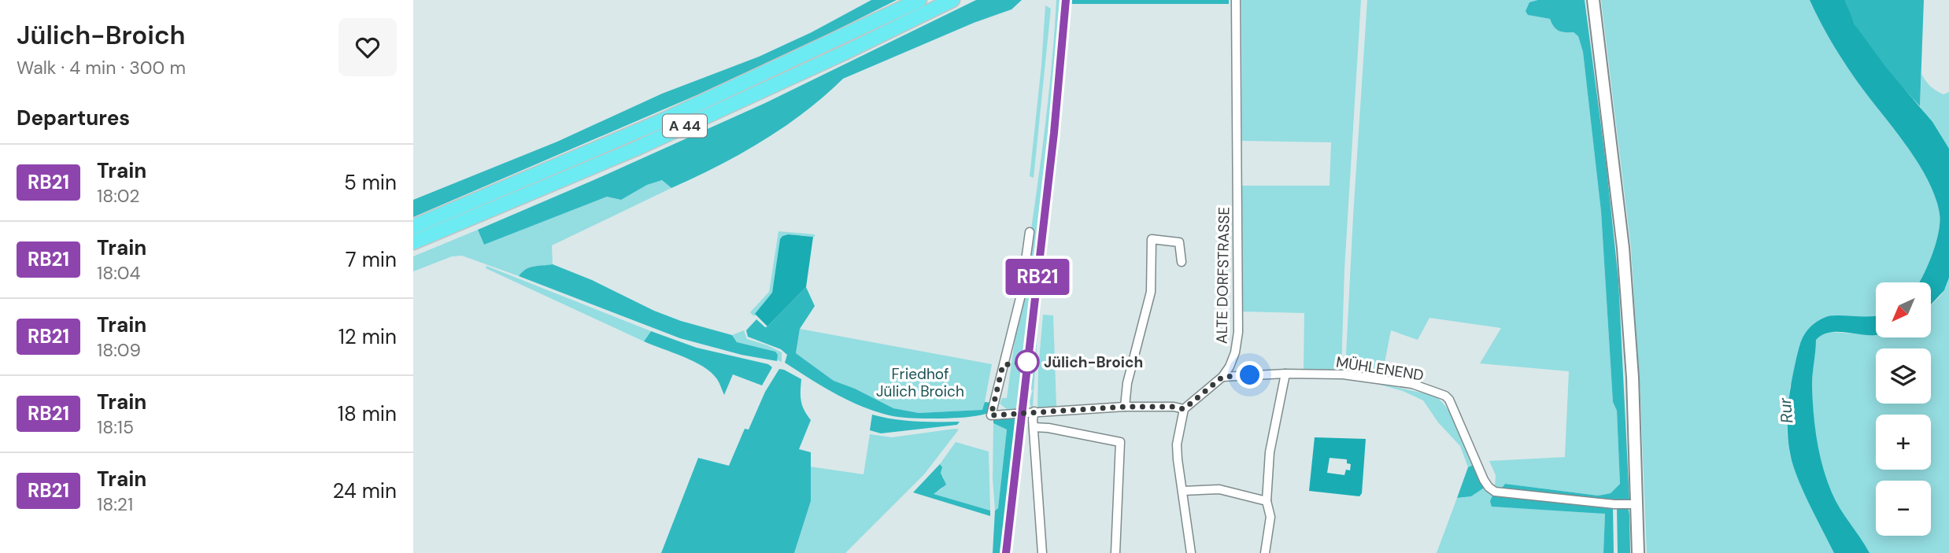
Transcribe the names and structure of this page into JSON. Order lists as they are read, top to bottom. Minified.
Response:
{"streets":{"highway":["A 44"],"street":["ALTE DORFSTRASSE","MÜHLENEND"]},"crossings":[["ALTE DORFSTRASSE","MÜHLENEND"]],"water":["Rur"],"parks":["Friedhof Jülich Broich"],"places":["Jülich-Broich"],"north":"bottom left","page":{"heading":[["Jülich-Broich","Walk · 4 min · 300 m"],"Departures"],"on_map":"RB21","list":[{"mark":"RB21","name":"Train","note":"18:02","value":"5 min"},{"mark":"RB21","name":"Train","note":"18:04","value":"7 min"},{"mark":"RB21","name":"Train","note":"18:09","value":"12 min"},{"mark":"RB21","name":"Train","note":"18:15","value":"18 min"},{"mark":"RB21","name":"Train","note":"18:21","value":"24 min"}],"map_buttons":["+","−"]}}
